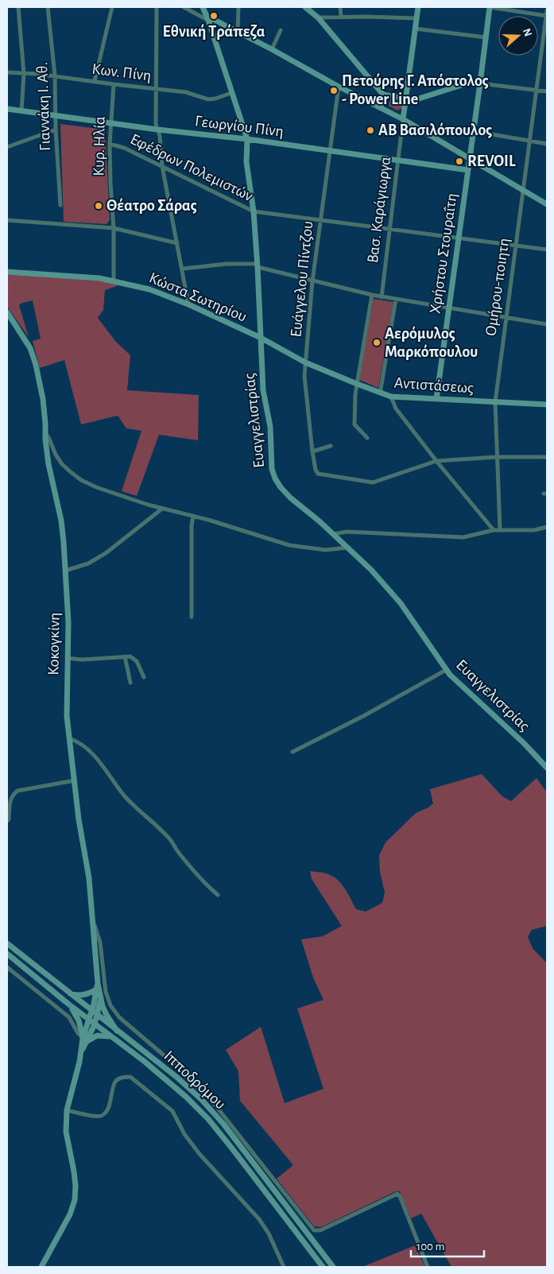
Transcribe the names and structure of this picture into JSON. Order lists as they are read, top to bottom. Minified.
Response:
{"streets":{"street":["Κων. Πίνη","Γιαννάκη Ι. Αθ.","Γεωργίου Πίνη","Κυρ. Ηλία","Εφέδρων Πολεμιστών","Βασ. Καράγιωργα","Χρήστου Στουραΐτη","Ευάγγελου Πίντζου","Ομήρου-ποιητη","Κώστα Σωτηρίου","Αντιστάσεως","Ευαγγελιστρίας","Κοκογκίνη","Ιπποδρόμου"]},"crossings":[["Κων. Πίνη","Γιαννάκη Ι. Αθ."],["Κων. Πίνη","Κυρ. Ηλία"],["Κων. Πίνη","Ευαγγελιστρίας"],["Γιαννάκη Ι. Αθ.","Γεωργίου Πίνη"],["Γεωργίου Πίνη","Κυρ. Ηλία"],["Γεωργίου Πίνη","Βασ. Καράγιωργα"],["Γεωργίου Πίνη","Χρήστου Στουραΐτη"],["Γεωργίου Πίνη","Ευάγγελου Πίντζου"],["Γεωργίου Πίνη","Ευαγγελιστρίας"],["Κυρ. Ηλία","Εφέδρων Πολεμιστών"],["Κυρ. Ηλία","Κώστα Σωτηρίου"],["Εφέδρων Πολεμιστών","Βασ. Καράγιωργα"],["Εφέδρων Πολεμιστών","Χρήστου Στουραΐτη"],["Εφέδρων Πολεμιστών","Ευάγγελου Πίντζου"],["Εφέδρων Πολεμιστών","Ομήρου-ποιητη"],["Εφέδρων Πολεμιστών","Ευαγγελιστρίας"],["Χρήστου Στουραΐτη","Αντιστάσεως"],["Ευάγγελου Πίντζου","Αντιστάσεως"],["Ομήρου-ποιητη","Αντιστάσεως"],["Κώστα Σωτηρίου","Αντιστάσεως"],["Κώστα Σωτηρίου","Ευαγγελιστρίας"],["Αντιστάσεως","Ευαγγελιστρίας"]],"places":["Εθνική Τράπεζα","Πετούρης Γ. Απόστολος - Power Line","ΑΒ Βασιλόπουλος","REVOIL","Θέατρο Σάρας","Αερόμυλος Μαρκόπουλου"],"scale_bar":"100 m","north":"right"}
